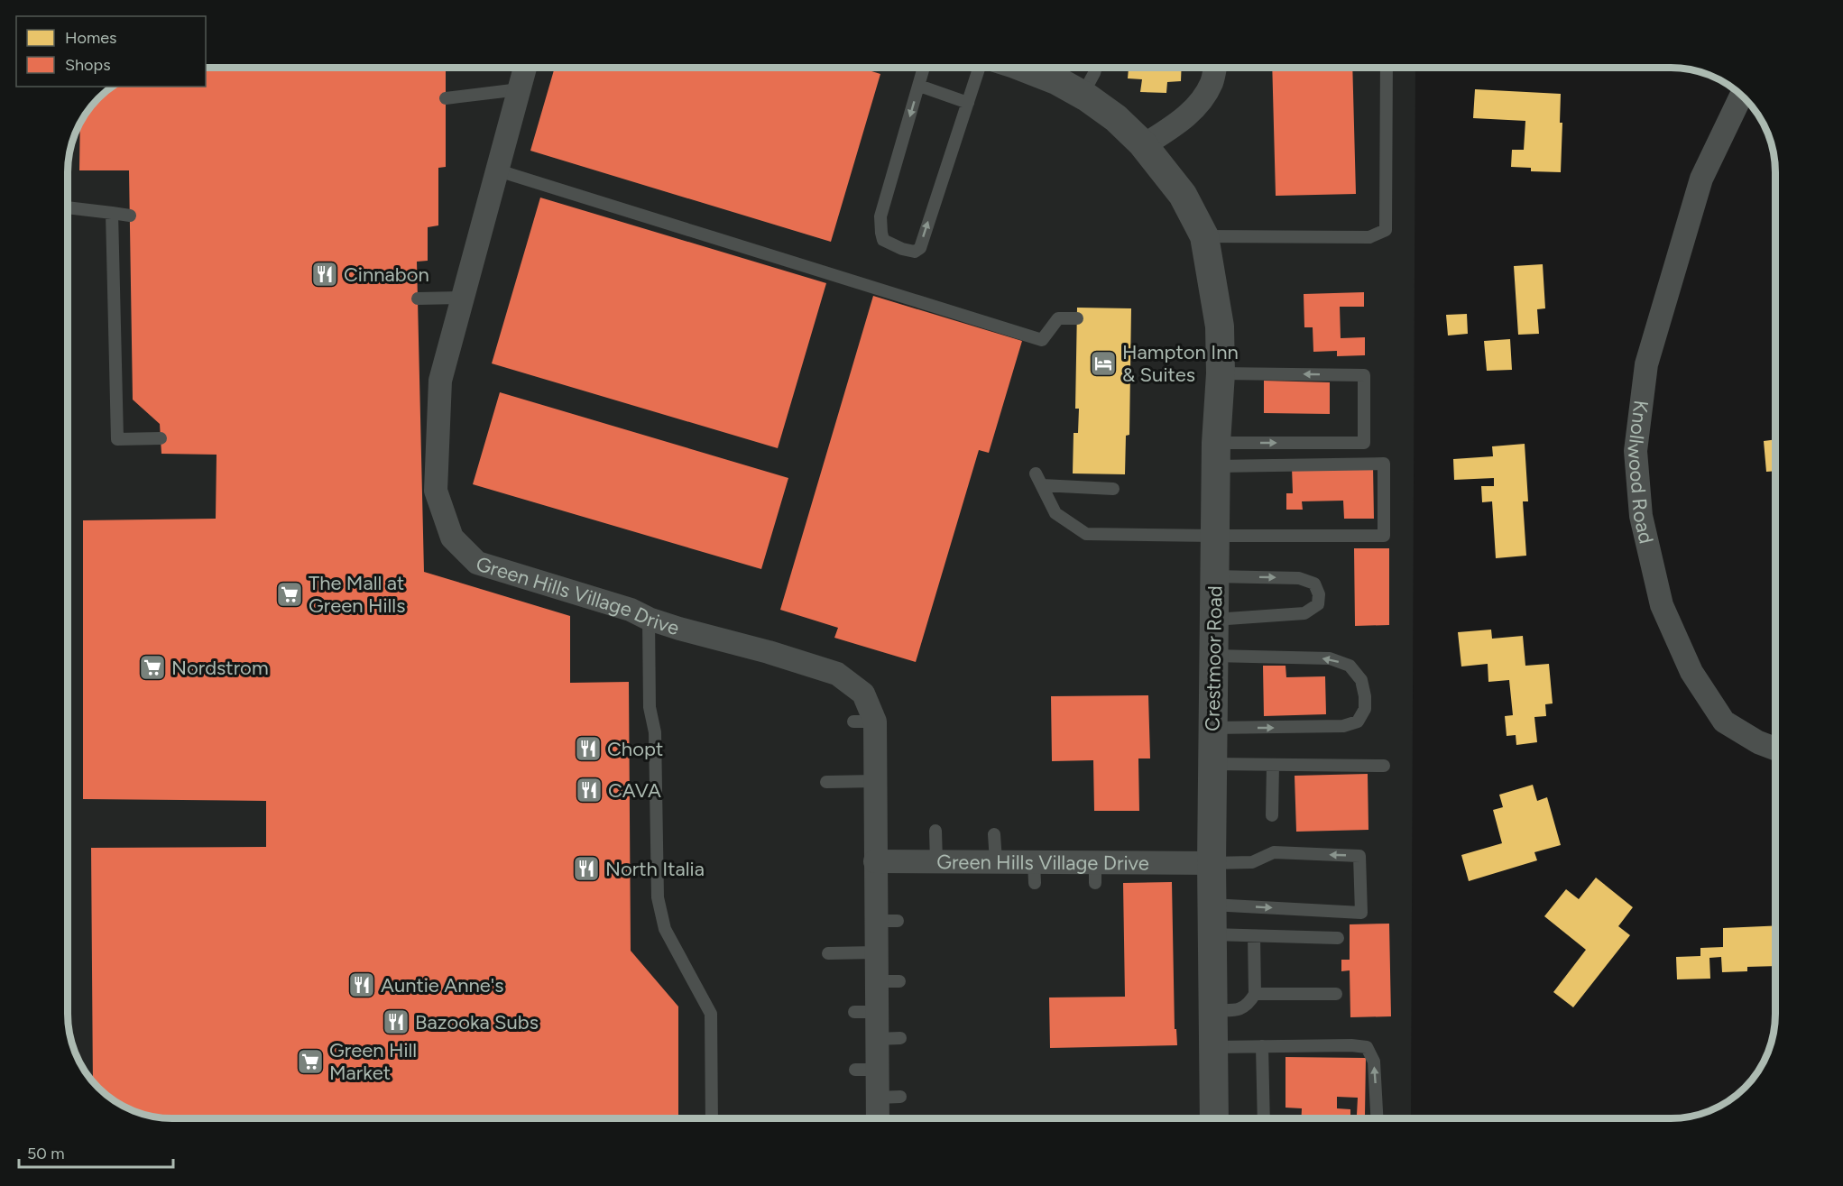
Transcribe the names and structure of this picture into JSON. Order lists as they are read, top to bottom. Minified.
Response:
{"streets":{"street":["Knollwood Road","Green Hills Village Drive","Crestmoor Road"]},"crossings":[["Green Hills Village Drive","Crestmoor Road"]],"places":{"restaurant":["Cinnabon","Chopt","CAVA","North Italia","Auntie Anne's","Bazooka Subs"],"hotel":["Hampton Inn & Suites"],"supermarket":["The Mall at Green Hills","Nordstrom","Green Hill Market"]},"legend":["Homes","Shops"],"scale_bar":"50 m"}
